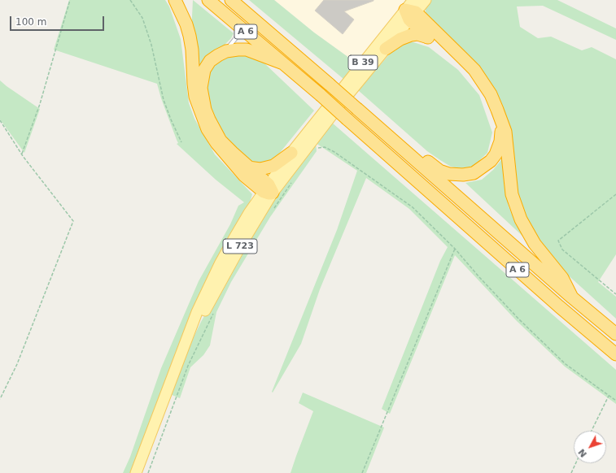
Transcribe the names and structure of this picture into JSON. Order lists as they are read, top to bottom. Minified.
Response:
{"streets":{"highway":["A 6"],"main road":["B 39","L 723"]},"crossings":[["B 39","L 723"]],"scale_bar":"100 m","north":"bottom left"}
